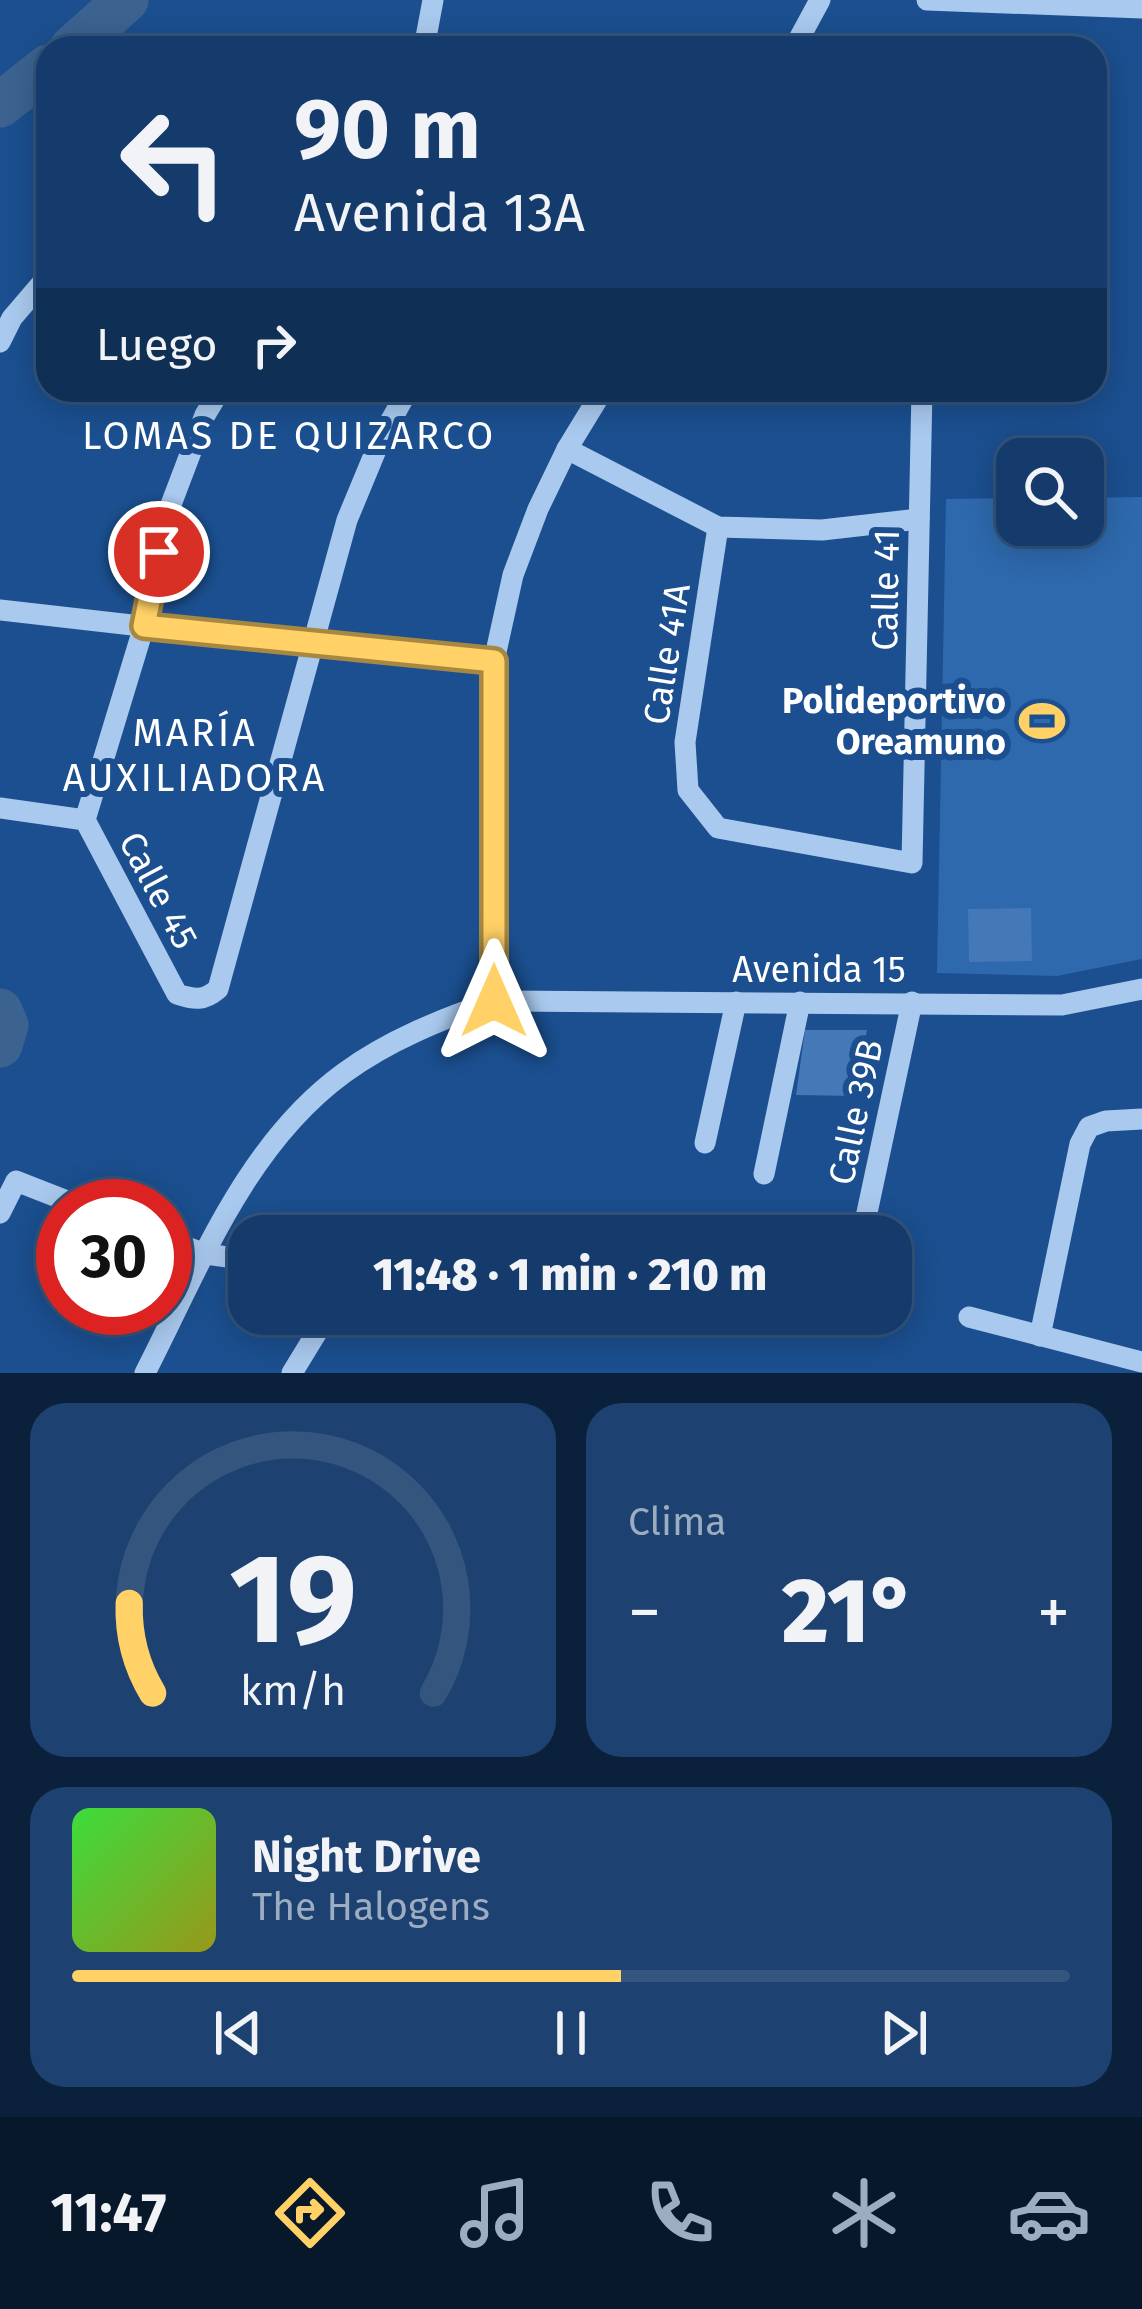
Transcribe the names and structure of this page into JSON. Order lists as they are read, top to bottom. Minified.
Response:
{"streets":{"street":["Calle 41","Calle 41A","Calle 45","Avenida 15","Calle 39B"]},"crossings":[["Calle 41","Calle 41A"],["Avenida 15","Calle 39B"]],"districts":["LOMAS DE QUIZARCO","MARÍA AUXILIADORA"],"places":{"sports":["Polideportivo Oreamuno"]},"page":{"turn":["90 m","Avenida 13A"],"then":"Luego","limit":"30","trip":"11:48 · 1 min · 210 m","tile":"Clima","heat":["−","21°","+"],"song":["Night Drive","The Halogens"],"tabs":"11:47","gauge":["19","km/h"]}}
